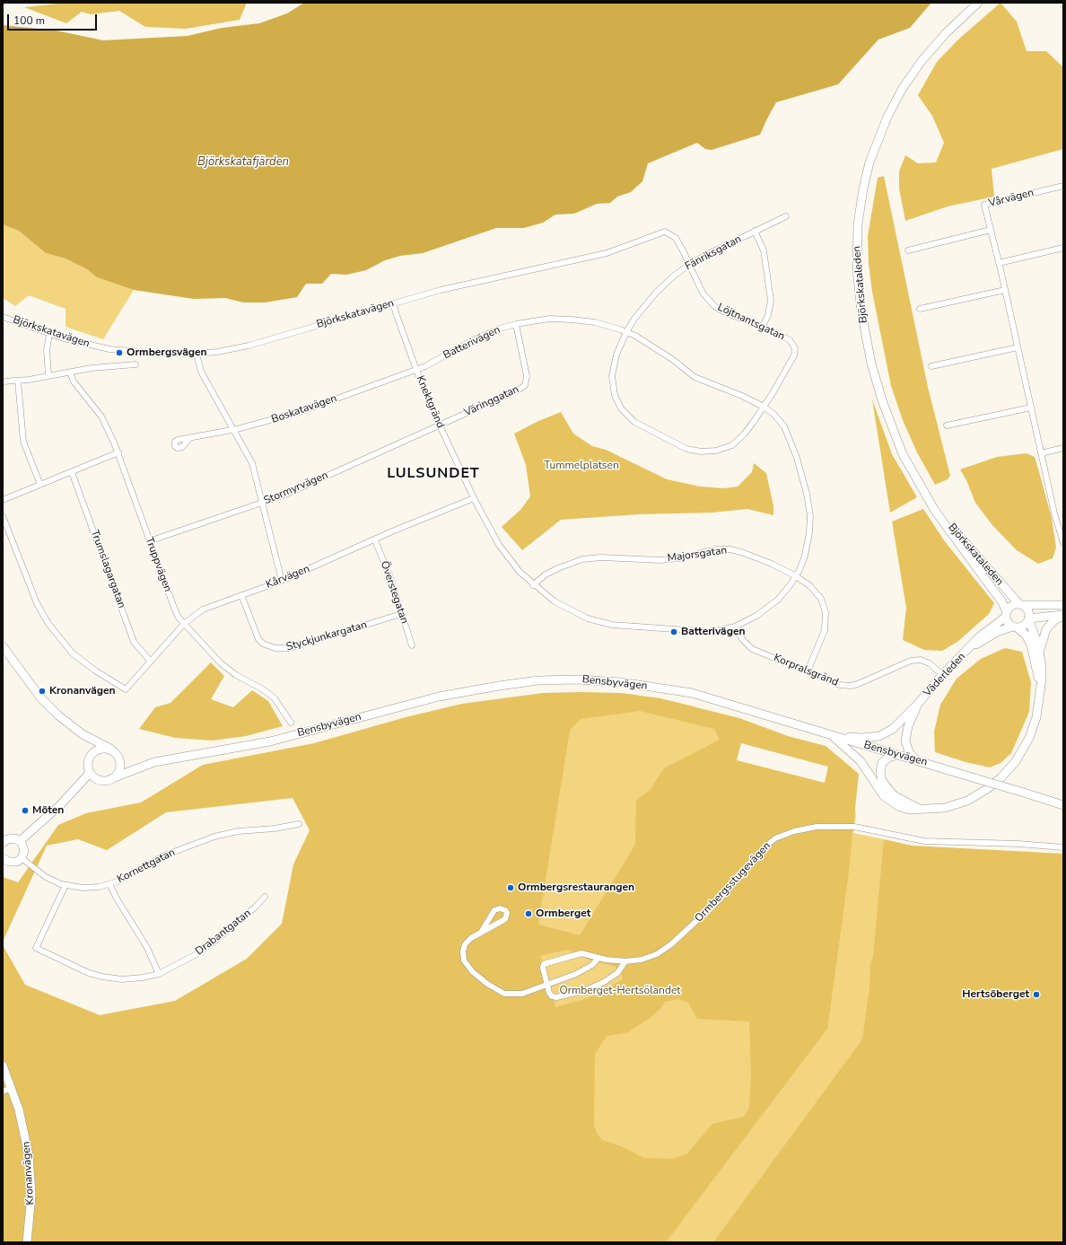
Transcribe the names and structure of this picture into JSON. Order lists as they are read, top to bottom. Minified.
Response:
{"streets":{"main road":["Björkskataleden","Väderleden","Bensbyvägen","Kronanvägen"],"street":["Vårvägen","Fänriksgatan","Björkskatavägen","Löjtnantsgatan","Batterivägen","Väringgatan","Knektgränd","Boskatavägen","Stormyrvägen","Majorsgatan","Truppvägen","Trumslagargatan","Kårvägen","Överstegatan","Styckjunkargatan","Korpralsgränd","Kornettgatan","Ormbergsstugevägen","Drabantgatan"]},"crossings":[["Fänriksgatan","Björkskatavägen"],["Fänriksgatan","Löjtnantsgatan"],["Fänriksgatan","Batterivägen"],["Björkskataleden","Väderleden"],["Björkskatavägen","Löjtnantsgatan"],["Björkskatavägen","Knektgränd"],["Batterivägen","Väringgatan"],["Batterivägen","Knektgränd"],["Batterivägen","Boskatavägen"],["Batterivägen","Majorsgatan"],["Batterivägen","Kårvägen"],["Batterivägen","Korpralsgränd"],["Väringgatan","Knektgränd"],["Väringgatan","Stormyrvägen"],["Knektgränd","Boskatavägen"],["Knektgränd","Stormyrvägen"],["Knektgränd","Kårvägen"],["Stormyrvägen","Truppvägen"],["Majorsgatan","Korpralsgränd"],["Truppvägen","Kårvägen"],["Trumslagargatan","Kårvägen"],["Kårvägen","Överstegatan"],["Kårvägen","Styckjunkargatan"],["Överstegatan","Styckjunkargatan"],["Korpralsgränd","Väderleden"],["Väderleden","Bensbyvägen"],["Kornettgatan","Drabantgatan"]],"districts":["LULSUNDET"],"water":["Björkskatafjärden"],"parks":["Tummelplatsen","Ormberget-Hertsölandet"],"places":["Ormbergsvägen","Batterivägen","Kronanvägen","Möten","Ormbergsrestaurangen","Ormberget","Hertsöberget"],"scale_bar":"100 m"}
